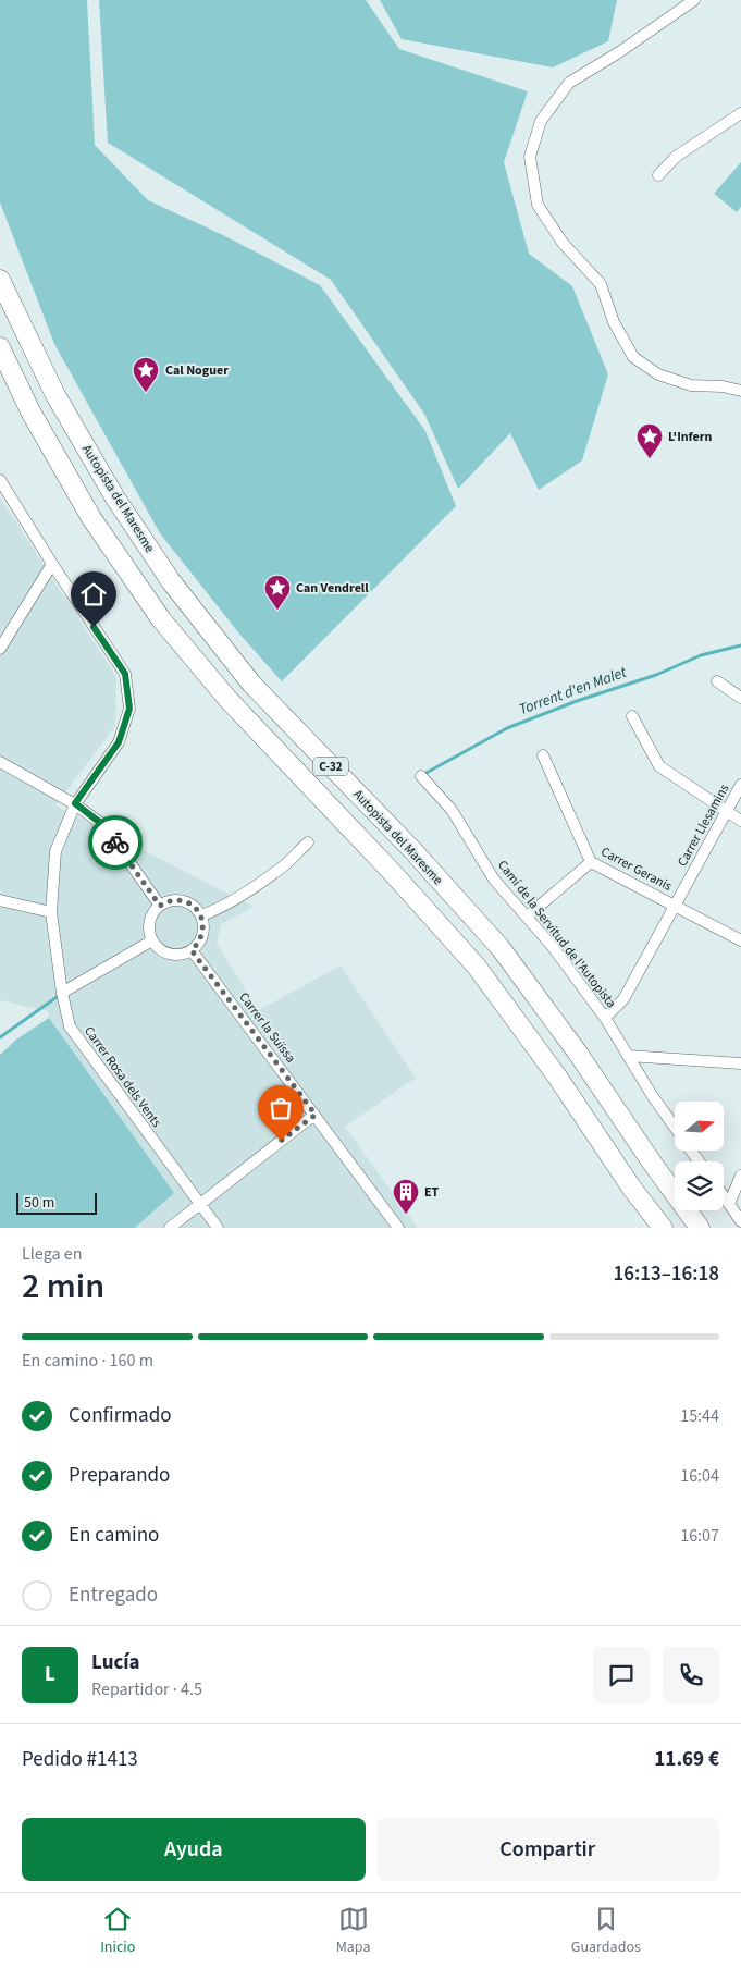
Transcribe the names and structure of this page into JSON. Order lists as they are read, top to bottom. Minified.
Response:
{"streets":{"highway":["Autopista del Maresme","C-32"],"street":["Carrer Llesamins","Carrer Geranis","Camí de la Servitud de l'Autopista","Carrer la Suïssa","Carrer Rosa dels Vents"]},"crossings":[["Carrer Llesamins","Carrer Geranis"],["Carrer Llesamins","Camí de la Servitud de l'Autopista"]],"water":["Torrent d'en Malet"],"places":{"place":["Cal Noguer","L'Infern","Can Vendrell"],"building":["ET"]},"scale_bar":"50 m","north":"right","page":{"scale":"50 m","heading":["2 min","Llega en","16:13–16:18"],"panel":["Lucía","Repartidor · 4.5","Pedido #1413","11.69 €"],"bar":"En camino · 160 m","list":[["Confirmado","15:44"],["Preparando","16:04"],["En camino","16:07"],"Entregado"],"round":"L","buttons":["Ayuda","Compartir"],"tabs":["Inicio","Mapa","Guardados"]}}
